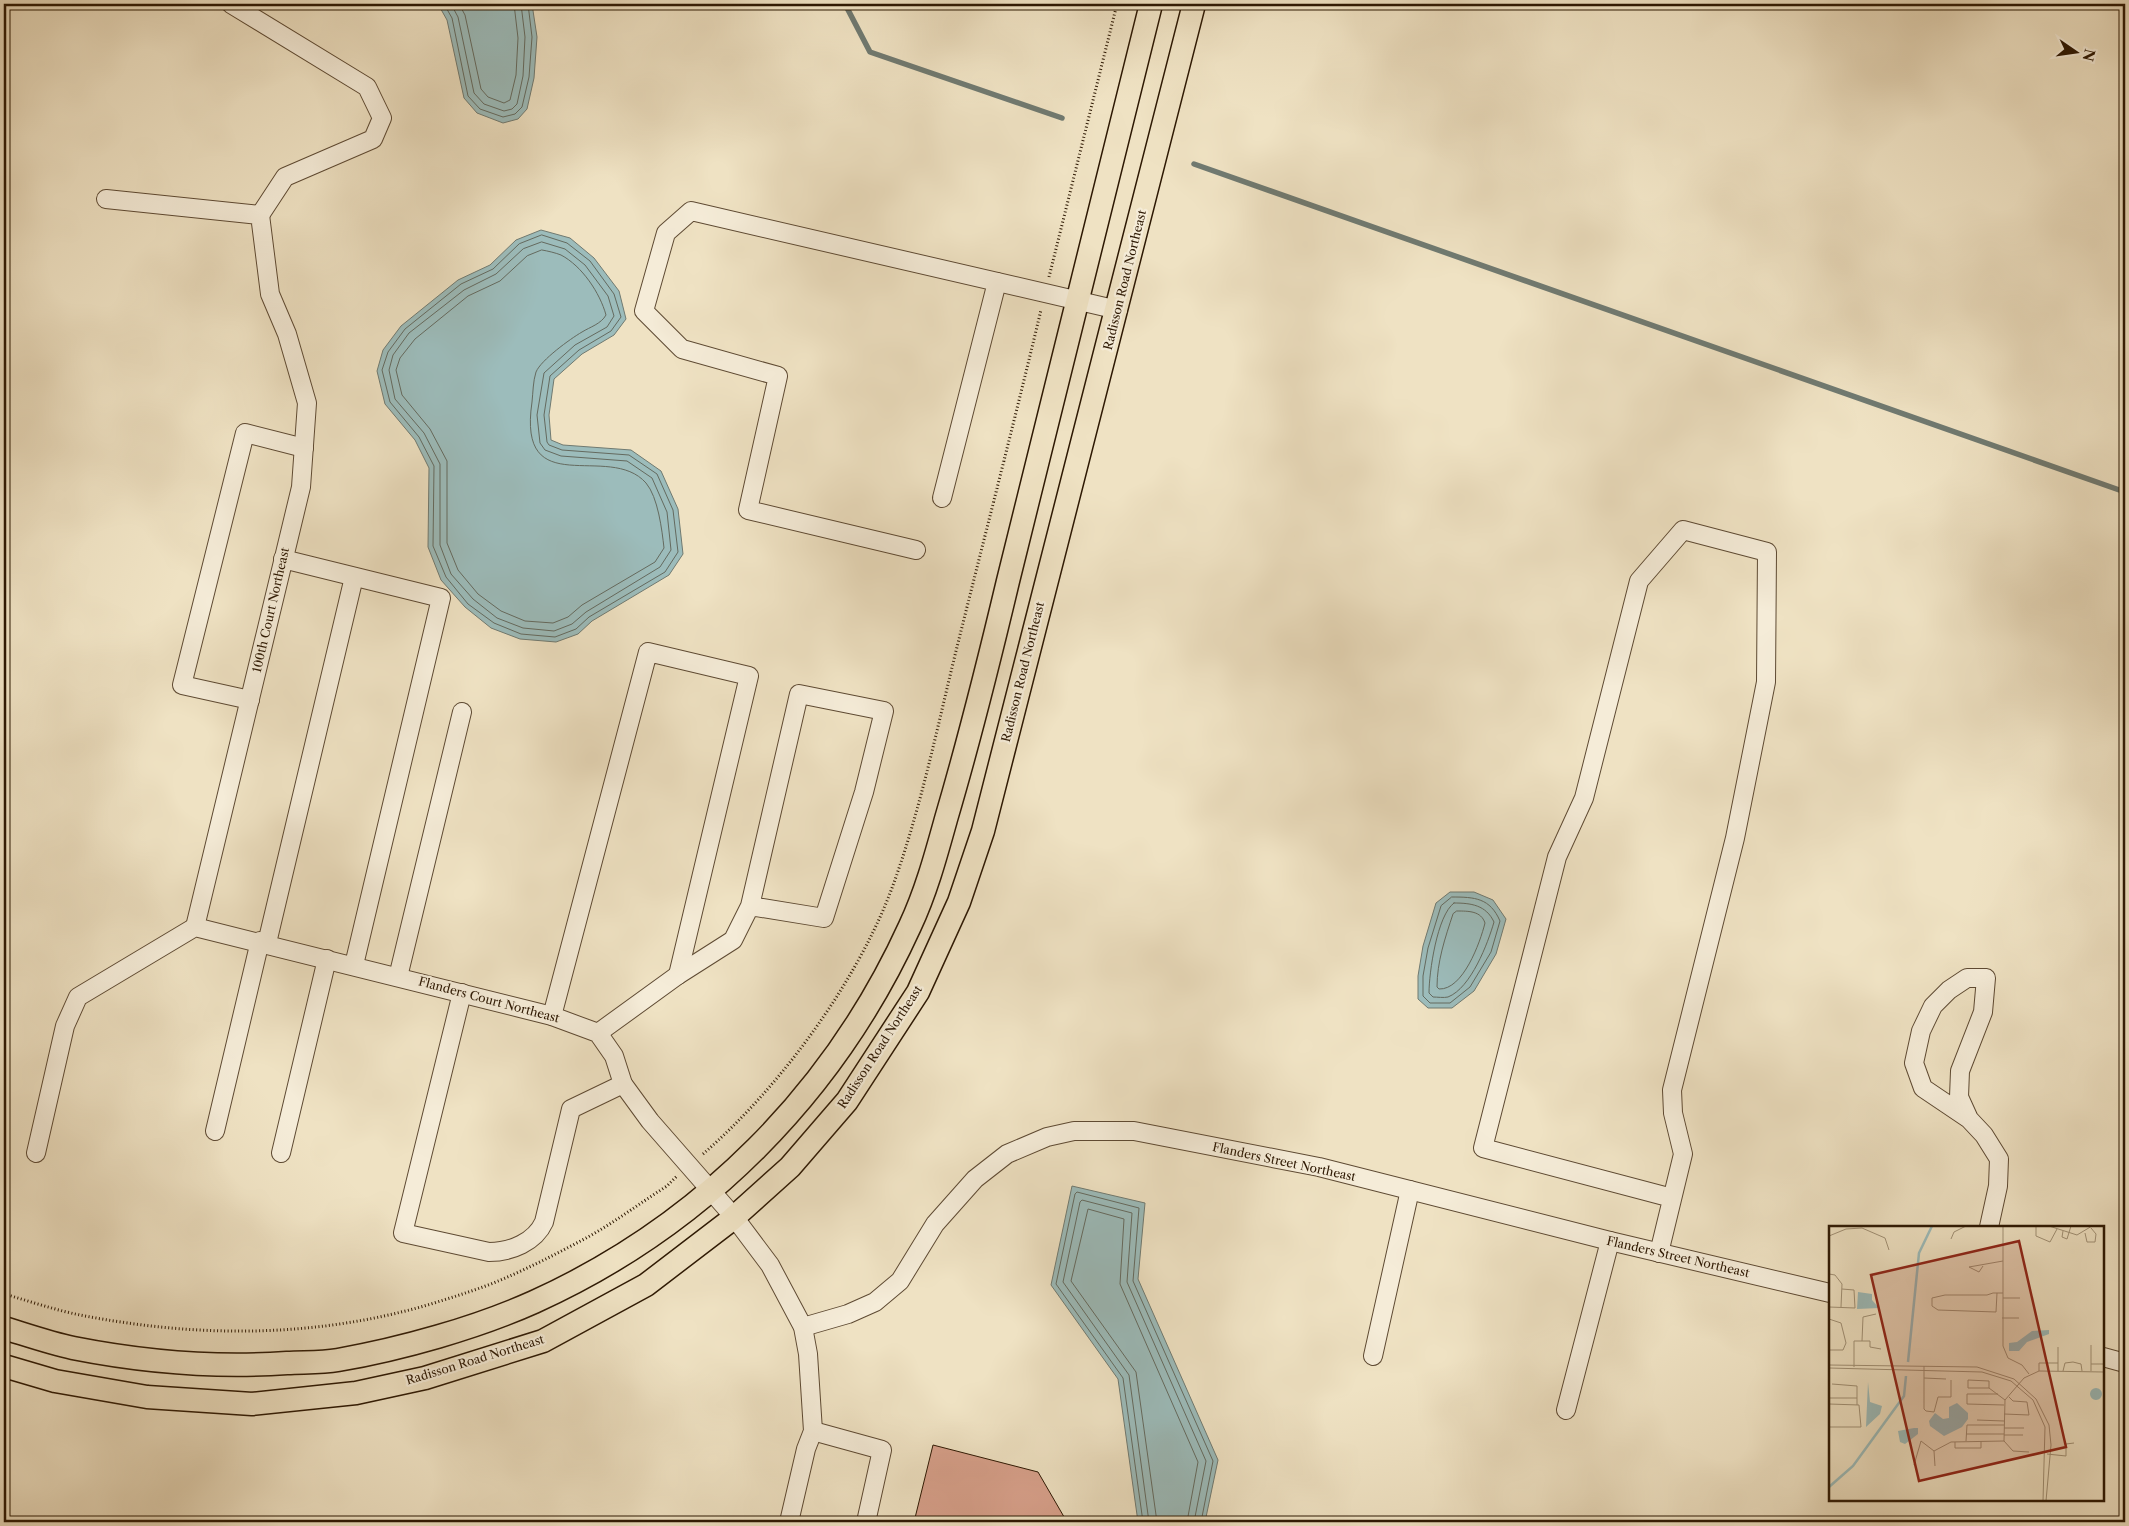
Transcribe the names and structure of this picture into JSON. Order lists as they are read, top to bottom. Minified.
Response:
{"streets":{"main road":["Radisson Road Northeast"],"street":["100th Court Northeast","Flanders Court Northeast","Flanders Street Northeast"]},"crossings":[["100th Court Northeast","Flanders Court Northeast"]],"north":"right"}
